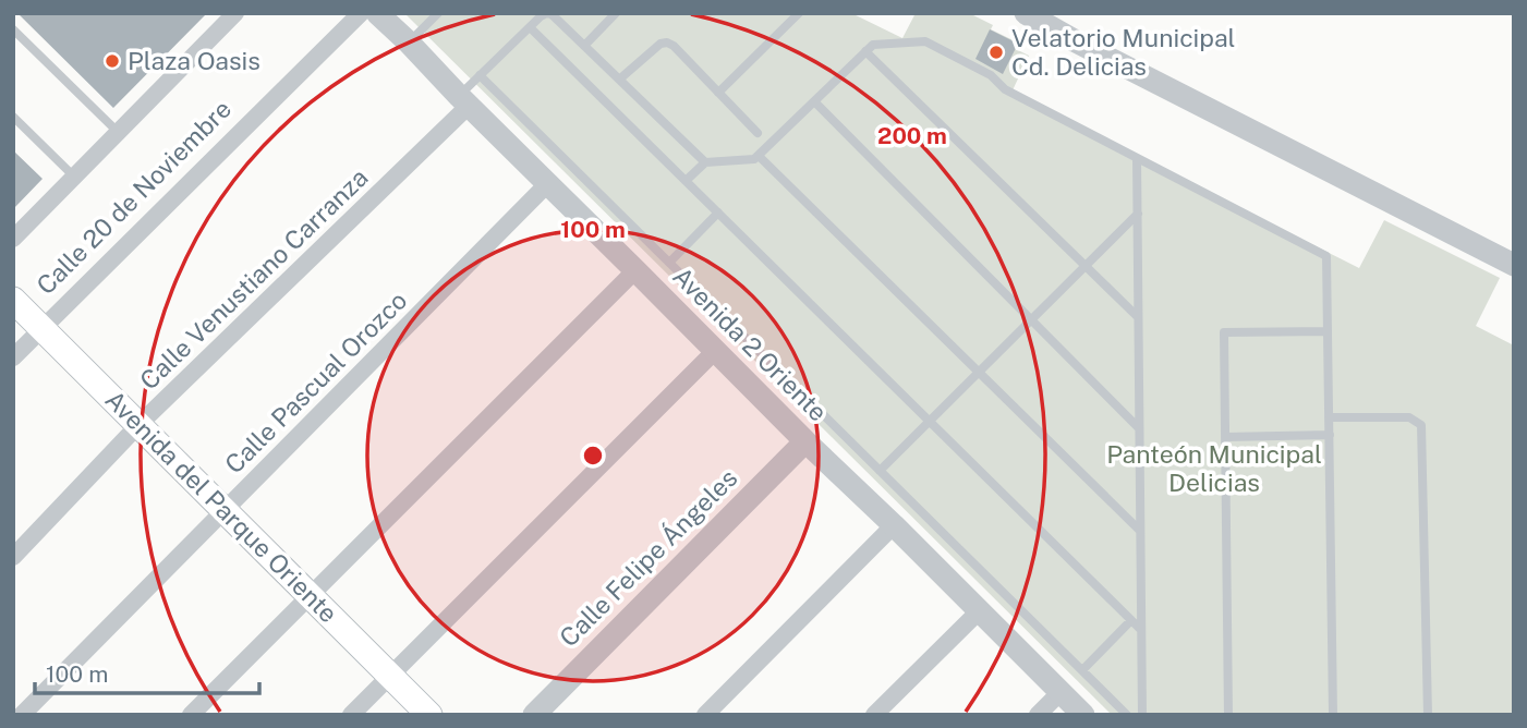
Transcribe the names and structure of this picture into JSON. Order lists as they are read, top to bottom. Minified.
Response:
{"streets":{"main road":["Avenida del Parque Oriente"],"street":["Calle 20 de Noviembre","Calle Venustiano Carranza","Avenida 2 Oriente","Calle Pascual Orozco","Calle Felipe Ángeles"]},"crossings":[["Calle 20 de Noviembre","Avenida del Parque Oriente"],["Calle Venustiano Carranza","Avenida 2 Oriente"],["Calle Venustiano Carranza","Avenida del Parque Oriente"],["Avenida 2 Oriente","Calle Pascual Orozco"],["Avenida 2 Oriente","Calle Felipe Ángeles"],["Calle Pascual Orozco","Avenida del Parque Oriente"]],"parks":["Panteón Municipal Delicias"],"places":["Velatorio Municipal Cd. Delicias","Plaza Oasis"],"scale_bar":"100 m","rings":["200 m","100 m"]}
